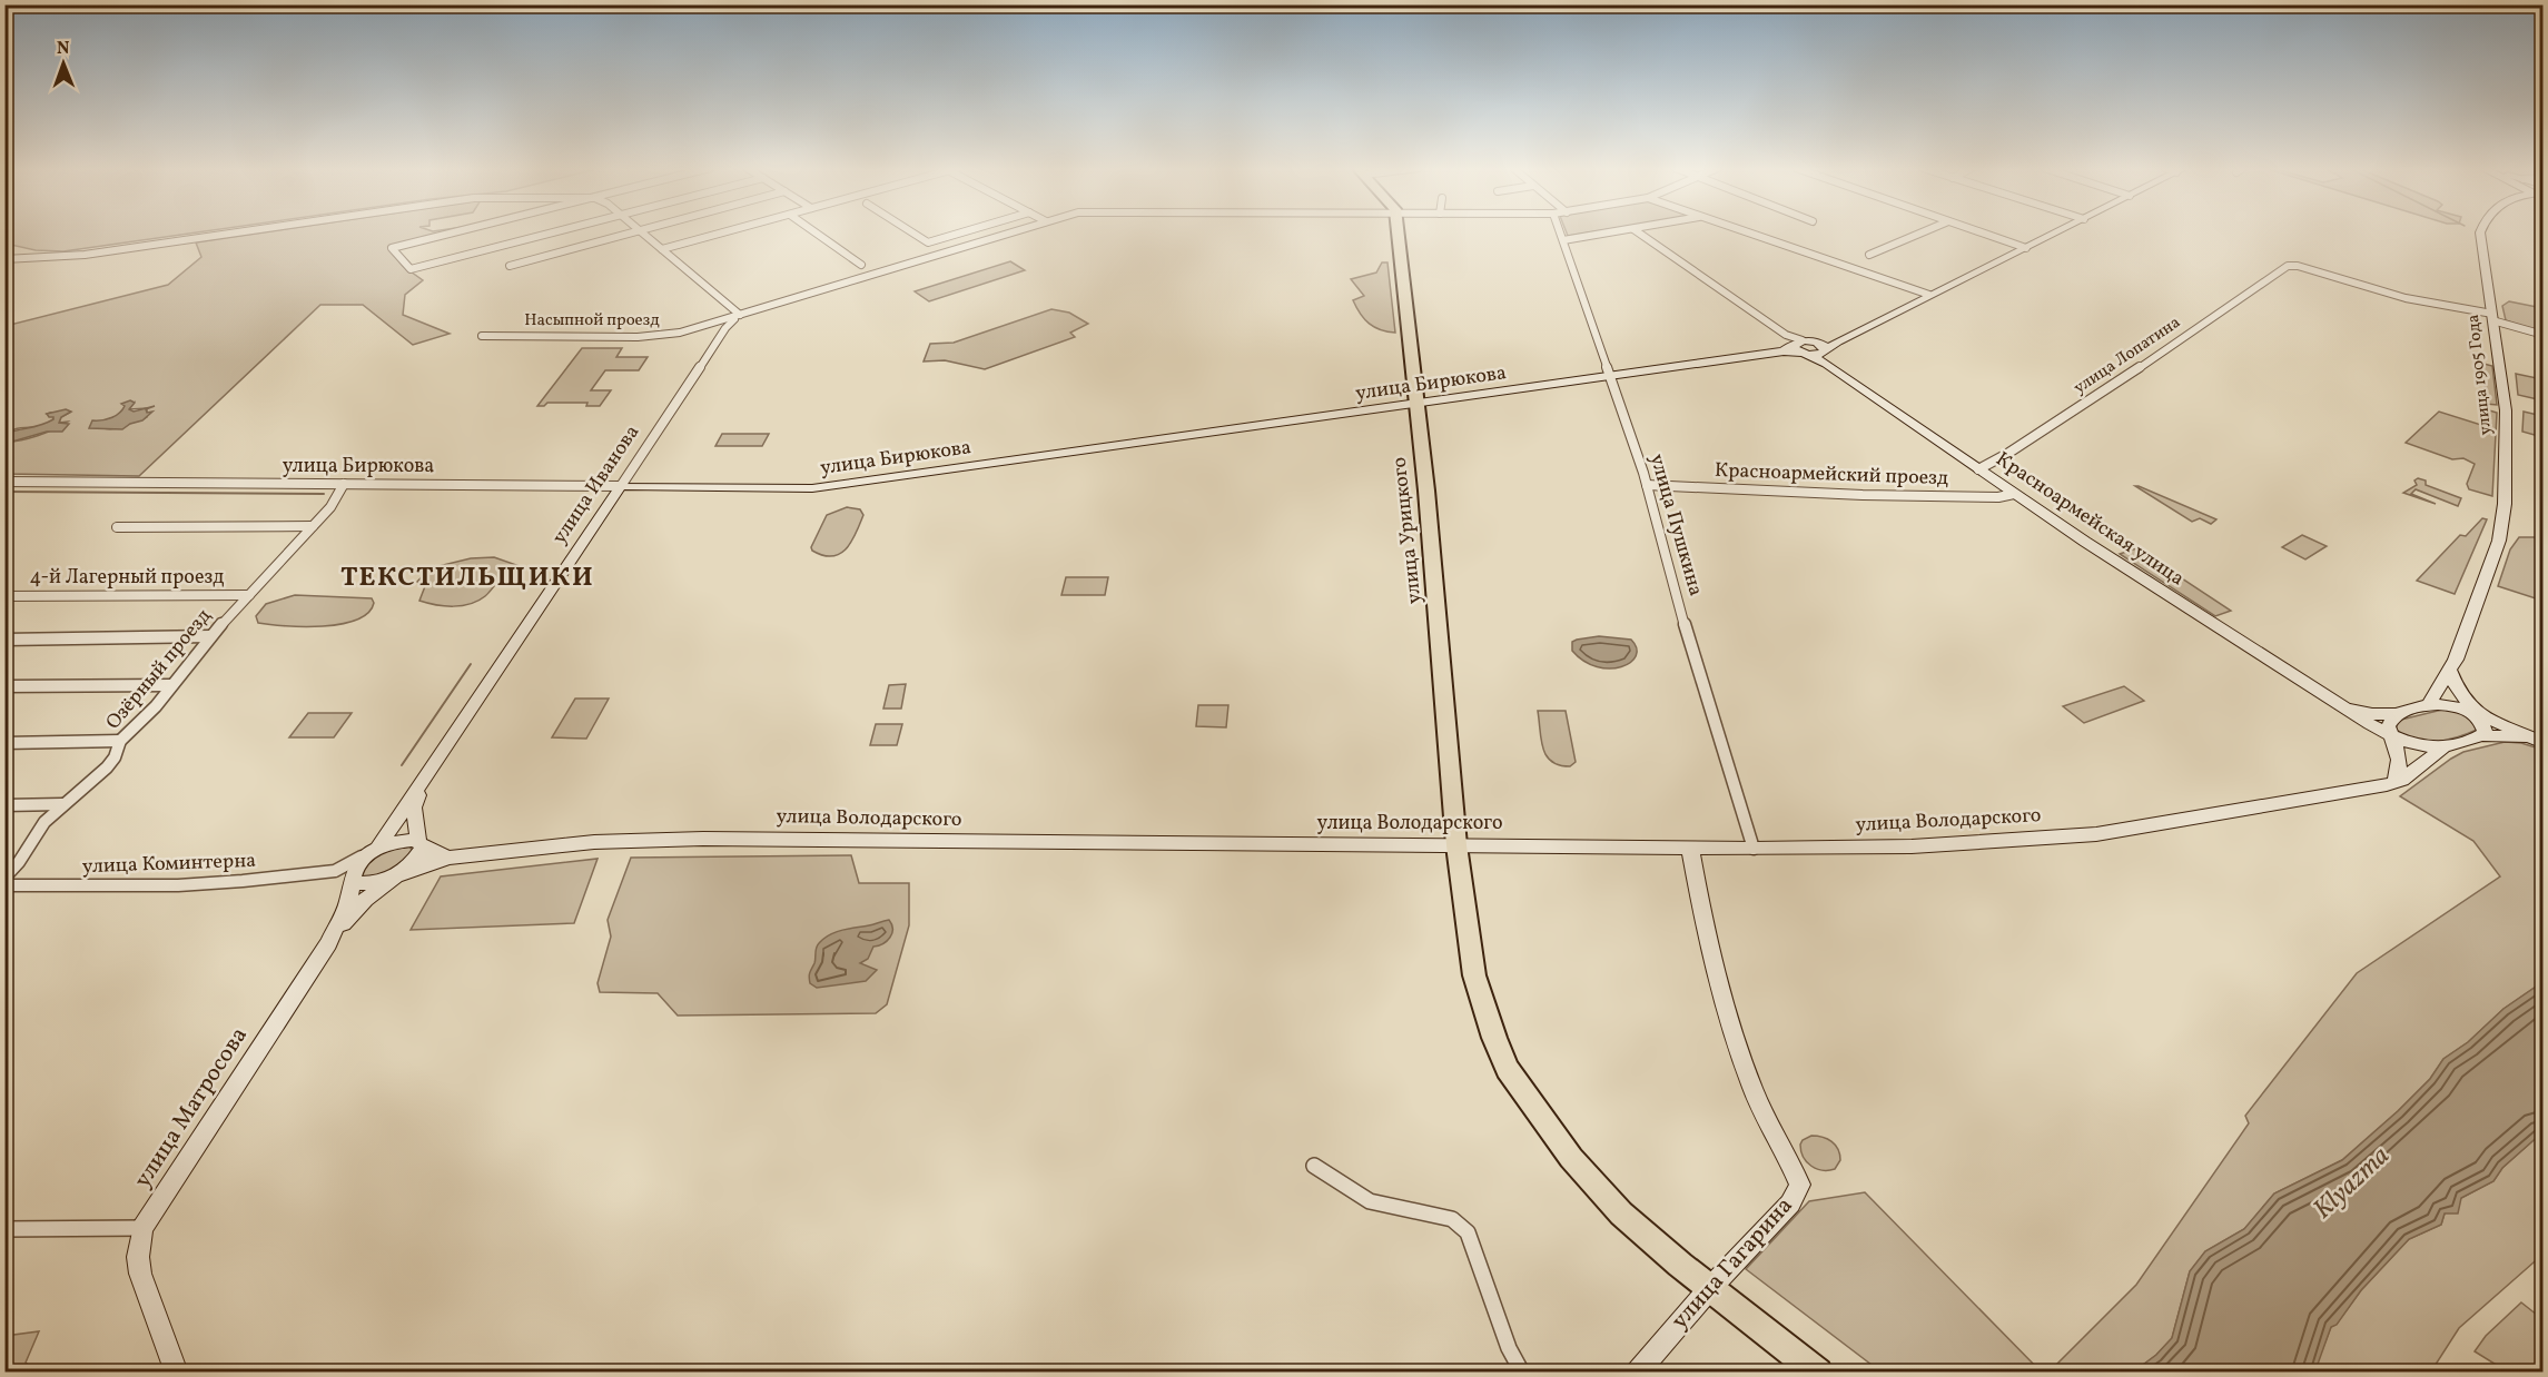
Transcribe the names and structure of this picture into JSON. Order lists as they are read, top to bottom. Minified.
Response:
{"streets":{"highway":["улица Урицкого"],"street":["Насыпной проезд","улица Лопатина","улица 1905 Года","улица Бирюкова","Красноармейский проезд","улица Иванова","Красноармейская улица","улица Пушкина","4-й Лагерный проезд","Озёрный проезд","улица Володарского","улица Коминтерна","улица Матросова","улица Гагарина"]},"crossings":[["Насыпной проезд","улица Иванова"],["улица Лопатина","улица 1905 Года"],["улица Лопатина","Красноармейская улица"],["улица Бирюкова","улица Иванова"],["улица Бирюкова","Красноармейская улица"],["улица Бирюкова","улица Пушкина"],["улица Бирюкова","улица Урицкого"],["улица Бирюкова","Озёрный проезд"],["Красноармейский проезд","Красноармейская улица"],["Красноармейский проезд","улица Пушкина"],["улица Иванова","улица Матросова"],["улица Пушкина","улица Володарского"],["улица Урицкого","улица Володарского"],["улица Урицкого","улица Гагарина"],["4-й Лагерный проезд","Озёрный проезд"],["улица Володарского","улица Гагарина"]],"districts":["ТЕКСТИЛЬЩИКИ"],"water":["Klyazma"],"north":"top"}
